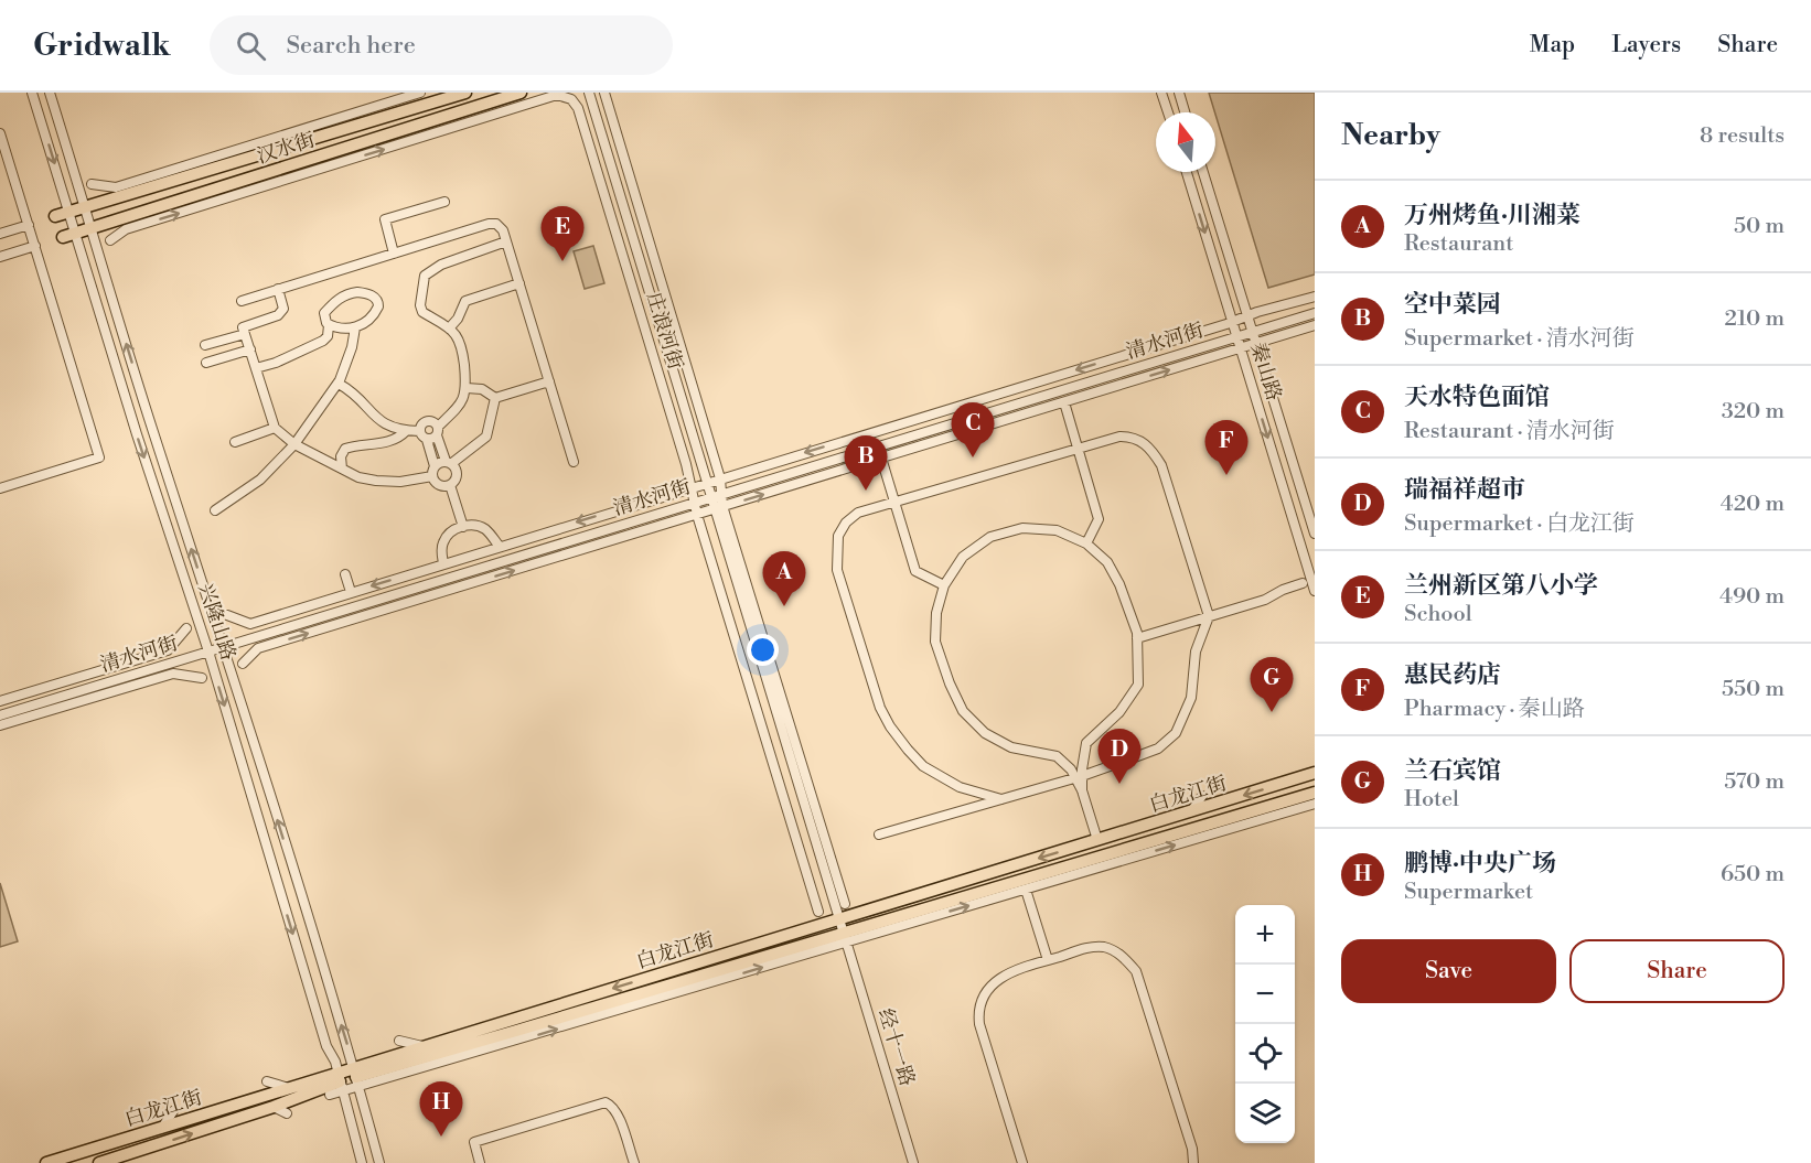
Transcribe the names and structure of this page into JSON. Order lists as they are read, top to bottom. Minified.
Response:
{"streets":{"main road":["汉水街","白龙江街"],"street":["庄浪河街","清水河街","秦山路","兴隆山路","经十一路"]},"crossings":[["汉水街","兴隆山路"],["庄浪河街","清水河街"],["清水河街","秦山路"],["清水河街","兴隆山路"],["兴隆山路","白龙江街"],["白龙江街","经十一路"]],"north":"top","page":{"header":"Gridwalk","search":"Search here","nav":["Map","Layers","Share"],"heading":["Nearby","8 results"],"list":[{"mark":"A","name":"万州烤鱼·川湘菜","note":"Restaurant","value":"50 m"},{"mark":"B","name":"空中菜园","note":"Supermarket · 清水河街","value":"210 m"},{"mark":"C","name":"天水特色面馆","note":"Restaurant · 清水河街","value":"320 m"},{"mark":"D","name":"瑞福祥超市","note":"Supermarket · 白龙江街","value":"420 m"},{"mark":"E","name":"兰州新区第八小学","note":"School","value":"490 m"},{"mark":"F","name":"惠民药店","note":"Pharmacy · 秦山路","value":"550 m"},{"mark":"G","name":"兰石宾馆","note":"Hotel","value":"570 m"},{"mark":"H","name":"鹏博·中央广场","note":"Supermarket","value":"650 m"}],"pins":["E","C","F","B","A","G","D","H"],"map_buttons":["+","−"],"buttons":["Save","Share"]}}
